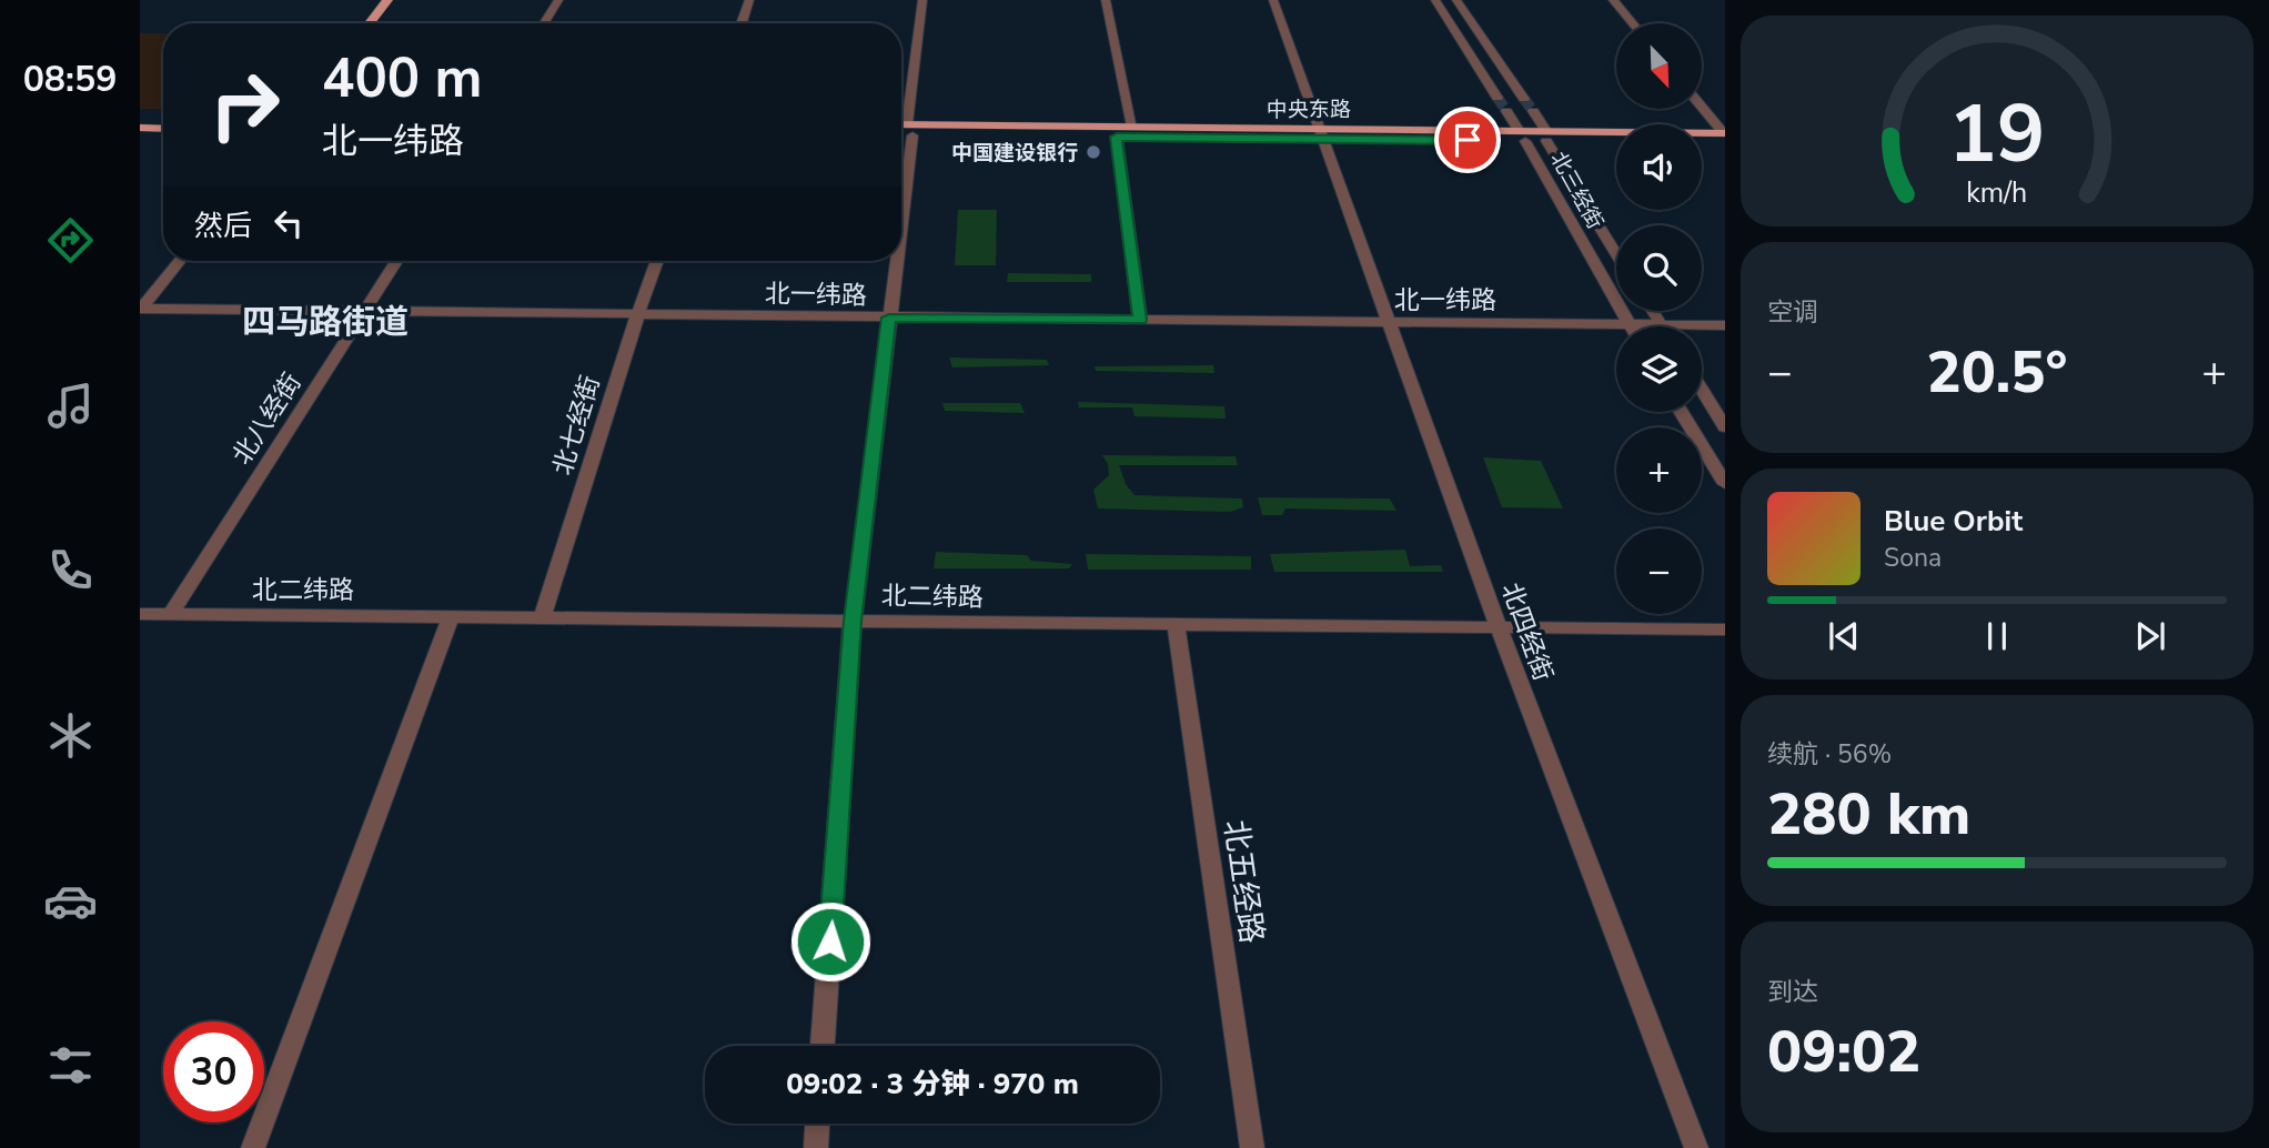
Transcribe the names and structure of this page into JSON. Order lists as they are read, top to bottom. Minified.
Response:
{"streets":{"main road":["中央东路"],"street":["北三经街","北一纬路","北八经街","北七经街","北二纬路","北四经街","北五经路"]},"crossings":[["中央东路","北三经街"],["中央东路","北四经街"],["北三经街","北一纬路"],["北一纬路","北八经街"],["北一纬路","北七经街"],["北一纬路","北四经街"],["北八经街","北二纬路"],["北七经街","北二纬路"],["北二纬路","北四经街"],["北二纬路","北五经路"]],"districts":["四马路街道"],"places":["中国建设银行"],"north":"bottom right","page":{"tabs":"08:59","map_buttons":["+","−"],"turn":["400 m","北一纬路"],"then":"然后","tile":["空调",["续航 · 56%","280 km"],["到达","09:02"]],"heat":["−","20.5°","+"],"song":["Blue Orbit","Sona"],"limit":"30","trip":"09:02 · 3 分钟 · 970 m","gauge":["19","km/h"]}}
